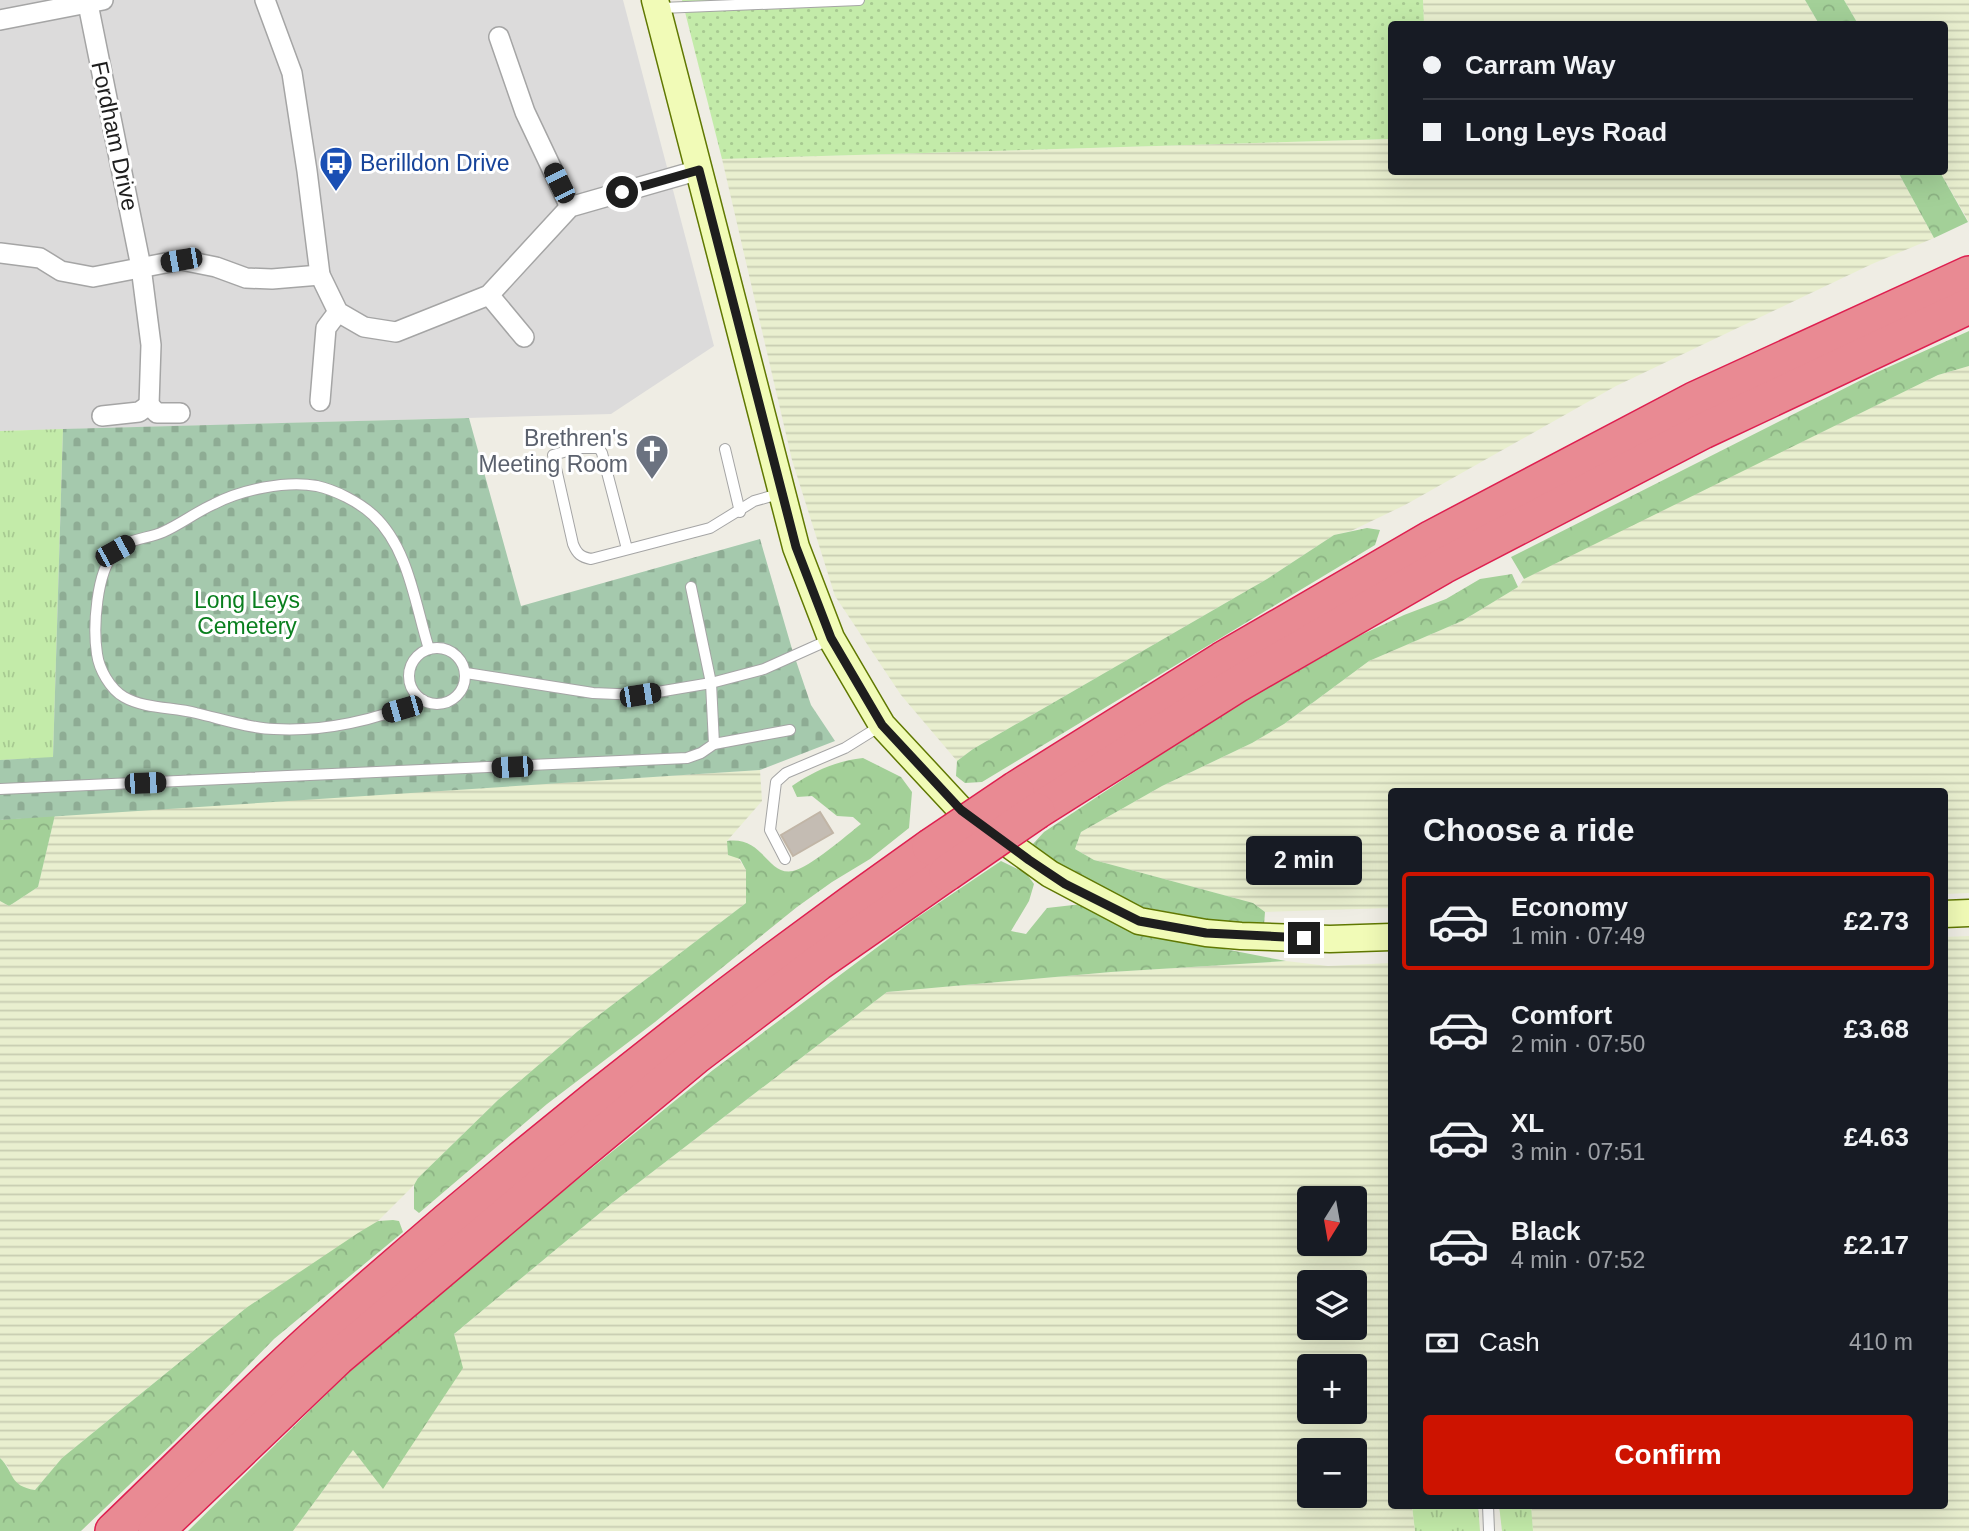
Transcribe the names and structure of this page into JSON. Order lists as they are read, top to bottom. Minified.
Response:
{"streets":{"street":["Fordham Drive"]},"parks":["Long Leys Cemetery"],"places":{"bus stop":["Berilldon Drive"],"church":["Brethren's Meeting Room"]},"north":"bottom","page":{"banner":["Carram Way","Long Leys Road"],"heading":"Choose a ride","bubble":"2 min","list":[{"name":"Economy","note":"1 min · 07:49","value":"£2.73"},{"name":"Comfort","note":"2 min · 07:50","value":"£3.68"},{"name":"XL","note":"3 min · 07:51","value":"£4.63"},{"name":"Black","note":"4 min · 07:52","value":"£2.17"}],"map_buttons":["+","−"],"pay":["Cash","410 m"],"buttons":"Confirm"}}
